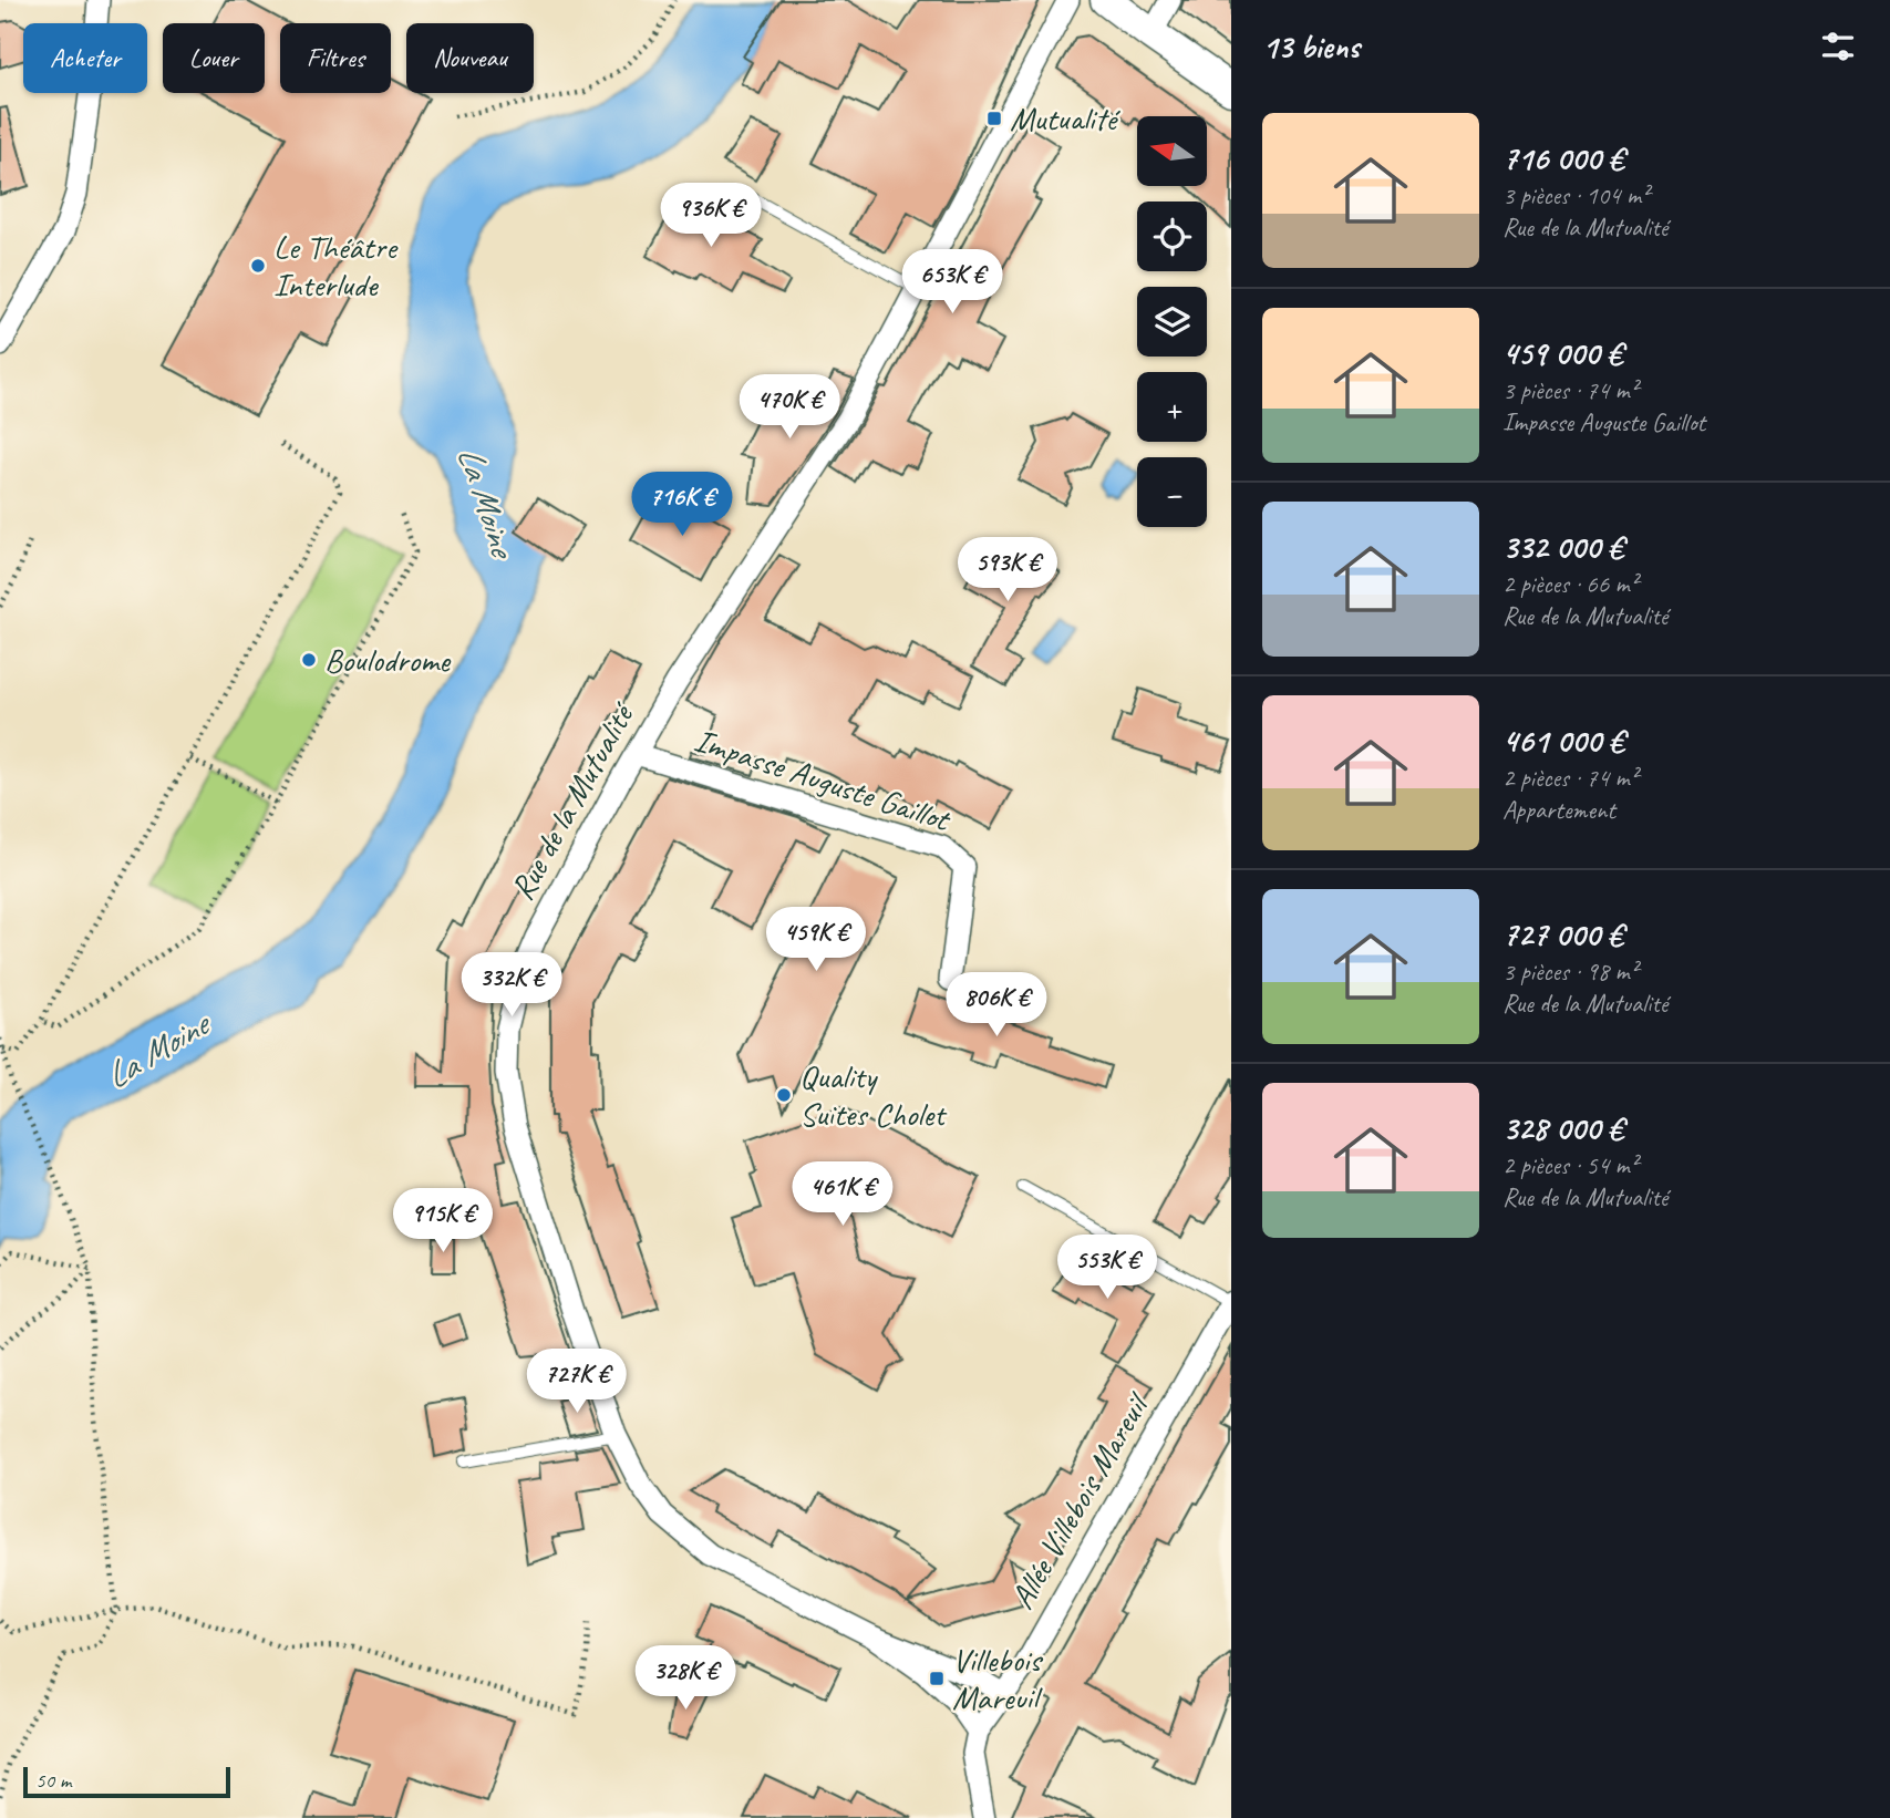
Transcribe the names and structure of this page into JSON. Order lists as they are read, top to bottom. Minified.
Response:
{"streets":{"street":["Impasse Auguste Gaillot","Rue de la Mutualité","Allée Villebois Mareuil"]},"crossings":[["Impasse Auguste Gaillot","Rue de la Mutualité"],["Rue de la Mutualité","Allée Villebois Mareuil"]],"water":["La Moine"],"places":{"transit":["Mutualité","Villebois Mareuil"],"other":["Le Théâtre Interlude","Boulodrome","Quality Suites Cholet"]},"scale_bar":"50 m","north":"left","page":{"heading":"13 biens","chip":["Acheter","Louer","Filtres","Nouveau"],"list":[{"name":"716 000 €","note":"3 pièces · 104 m² · Rue de la Mutualité"},{"name":"459 000 €","note":"3 pièces · 74 m² · Impasse Auguste Gaillot"},{"name":"332 000 €","note":"2 pièces · 66 m² · Rue de la Mutualité"},{"name":"461 000 €","note":"2 pièces · 74 m² · Appartement"},{"name":"727 000 €","note":"3 pièces · 98 m² · Rue de la Mutualité"},{"name":"328 000 €","note":"2 pièces · 54 m² · Rue de la Mutualité"}],"map_buttons":["+","−"],"price":["936K €","653K €","470K €","716K €","593K €","459K €","332K €","806K €","461K €","915K €","553K €","727K €","328K €"],"scale":"50 m"}}
